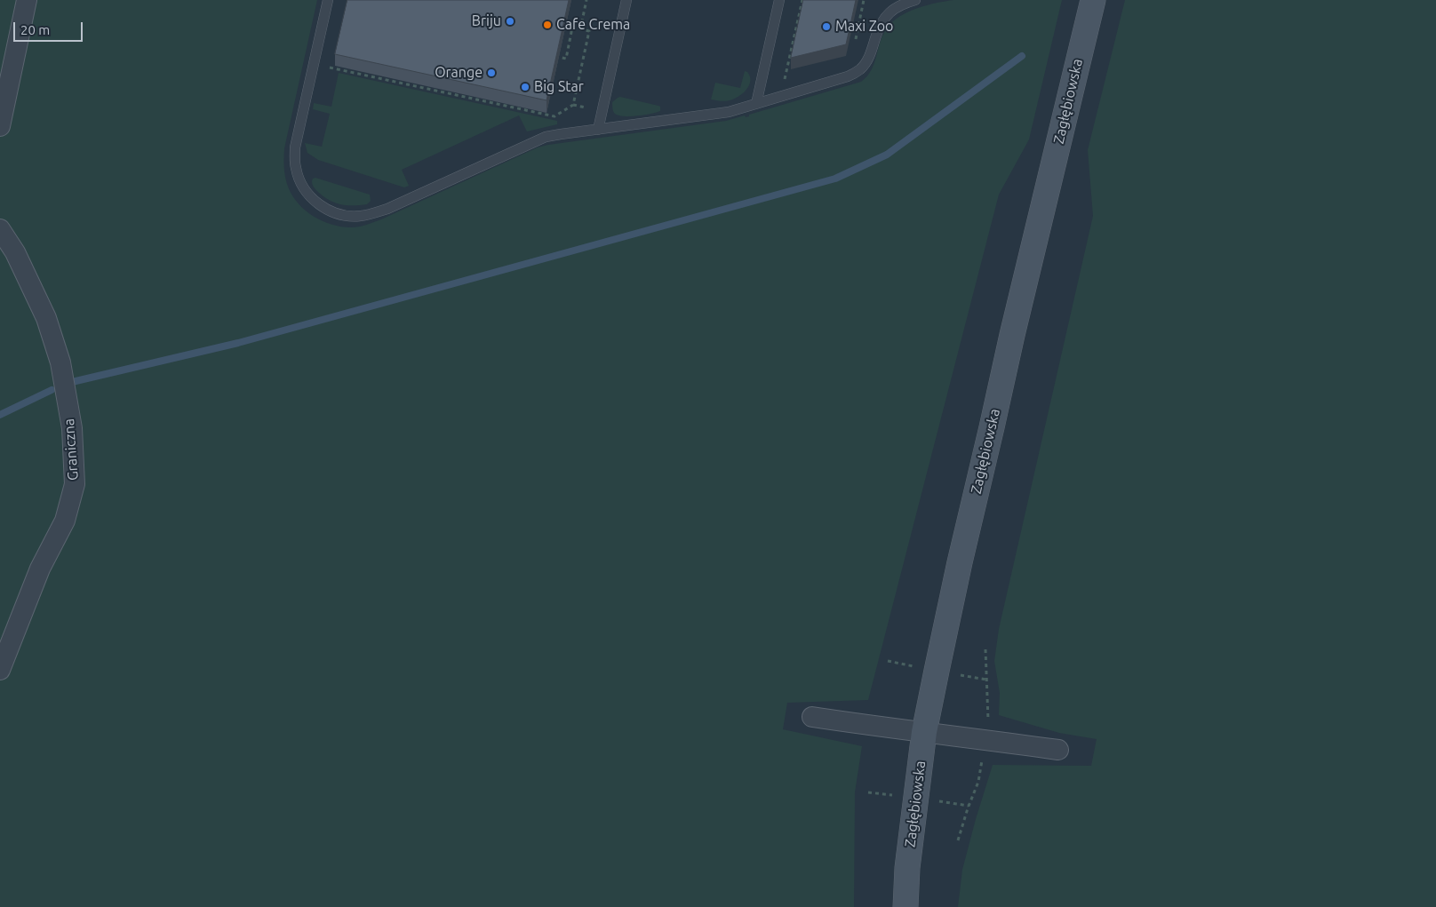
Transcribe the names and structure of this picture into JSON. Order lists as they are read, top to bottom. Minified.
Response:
{"streets":{"main road":["Zagłębiowska"],"street":["Graniczna"]},"places":["Briju","Cafe Crema","Maxi Zoo","Orange","Big Star"],"scale_bar":"20 m"}
